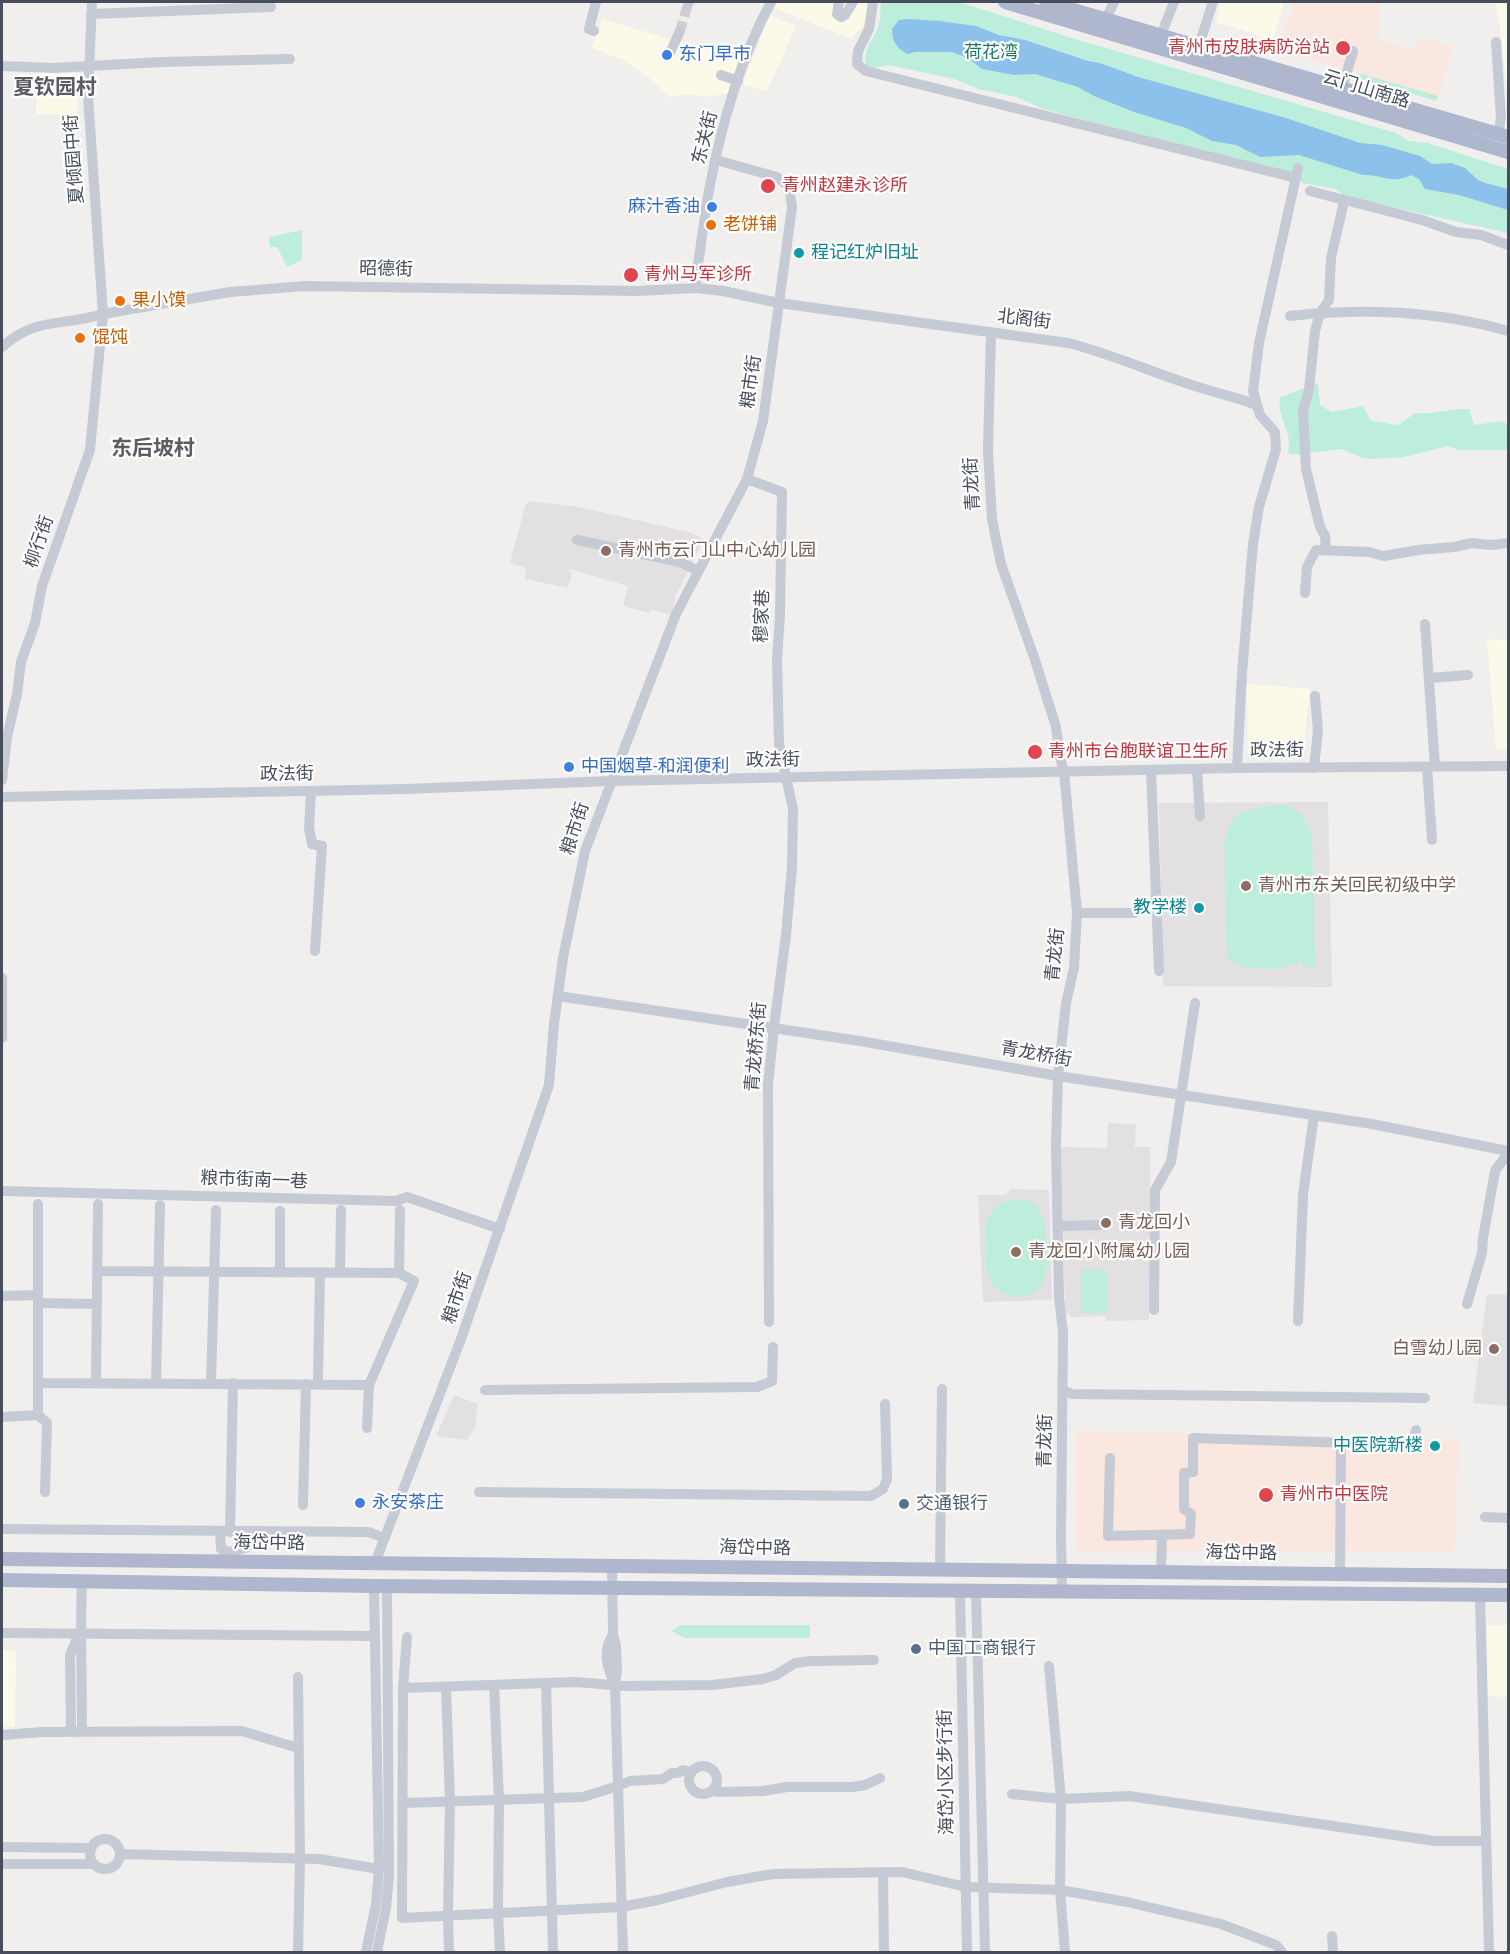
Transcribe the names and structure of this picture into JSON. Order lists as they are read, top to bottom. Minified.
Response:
{"streets":{"main road":["云门山南路","海岱中路"],"street":["东关街","夏倾园中街","昭德街","北阁街","粮市街","青龙街","柳行街","穆家巷","政法街","青龙桥东街","青龙桥街","粮市街南一巷","海岱小区步行街"]},"crossings":[["东关街","昭德街"],["东关街","粮市街"],["夏倾园中街","昭德街"],["夏倾园中街","柳行街"],["昭德街","北阁街"],["昭德街","粮市街"],["昭德街","柳行街"],["北阁街","粮市街"],["北阁街","青龙街"],["粮市街","穆家巷"],["粮市街","政法街"],["粮市街","青龙桥街"],["粮市街","粮市街南一巷"],["粮市街","海岱中路"],["青龙街","政法街"],["青龙街","青龙桥街"],["青龙街","海岱中路"],["穆家巷","政法街"],["穆家巷","青龙桥东街"],["政法街","青龙桥东街"],["青龙桥东街","青龙桥街"]],"districts":["夏钦园村","东后坡村"],"parks":["荷花湾"],"places":["青州市皮肤病防治站","东门早市","青州赵建永诊所","麻汁香油","老饼铺","程记红炉旧址","青州马军诊所","果小馍","馄饨","青州市云门山中心幼儿园","青州市台胞联谊卫生所","中国烟草-和润便利","青州市东关回民初级中学","教学楼","青龙回小","青龙回小附属幼儿园","白雪幼儿园","中医院新楼","青州市中医院","永安茶庄","交通银行","中国工商银行"]}
